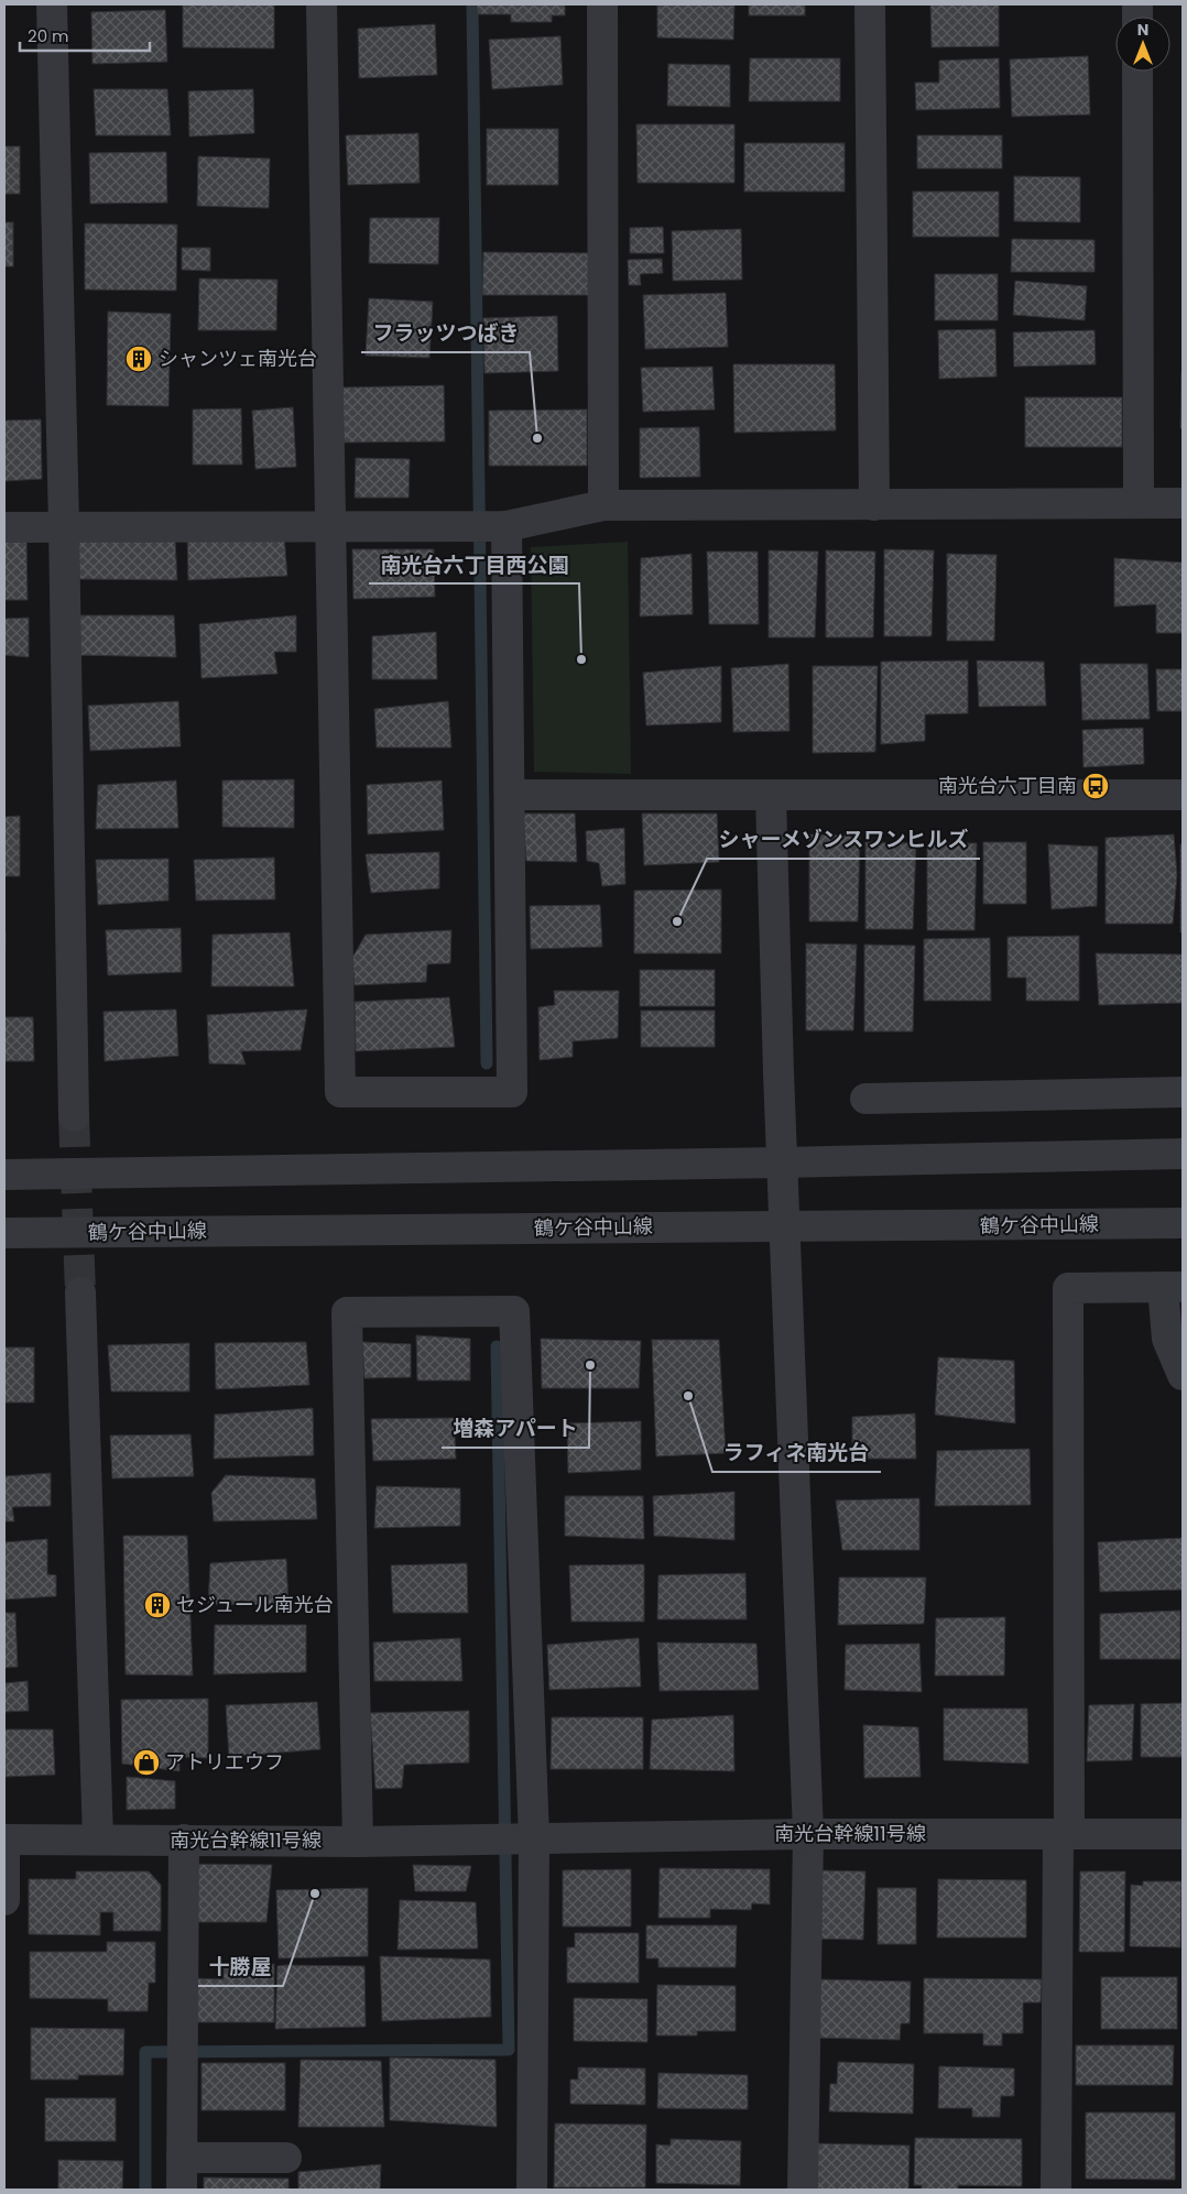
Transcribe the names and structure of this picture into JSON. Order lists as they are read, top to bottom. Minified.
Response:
{"streets":{"street":["鶴ケ谷中山線","南光台幹線11号線"]},"places":{"building":["シャンツェ南光台","セジュール南光台"],"other":["フラッツつばき","南光台六丁目西公園","シャーメゾンスワンヒルズ","増森アパート","ラフィネ南光台","十勝屋"],"bus stop":["南光台六丁目南"],"shop":["アトリエウフ"]},"scale_bar":"20 m","north":"top"}
